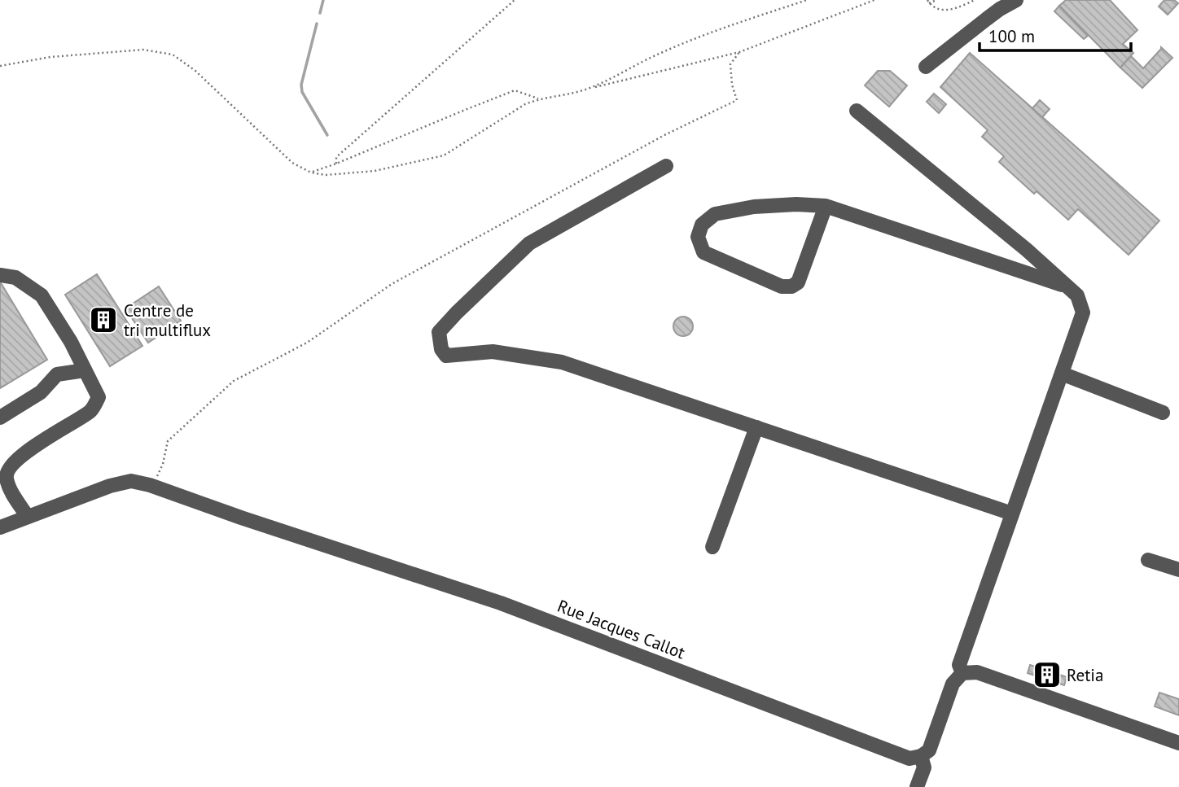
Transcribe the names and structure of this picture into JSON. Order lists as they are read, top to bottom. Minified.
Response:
{"streets":{"street":["Rue Jacques Callot"]},"places":{"building":["Centre de tri multiflux","Retia"]},"scale_bar":"100 m"}
